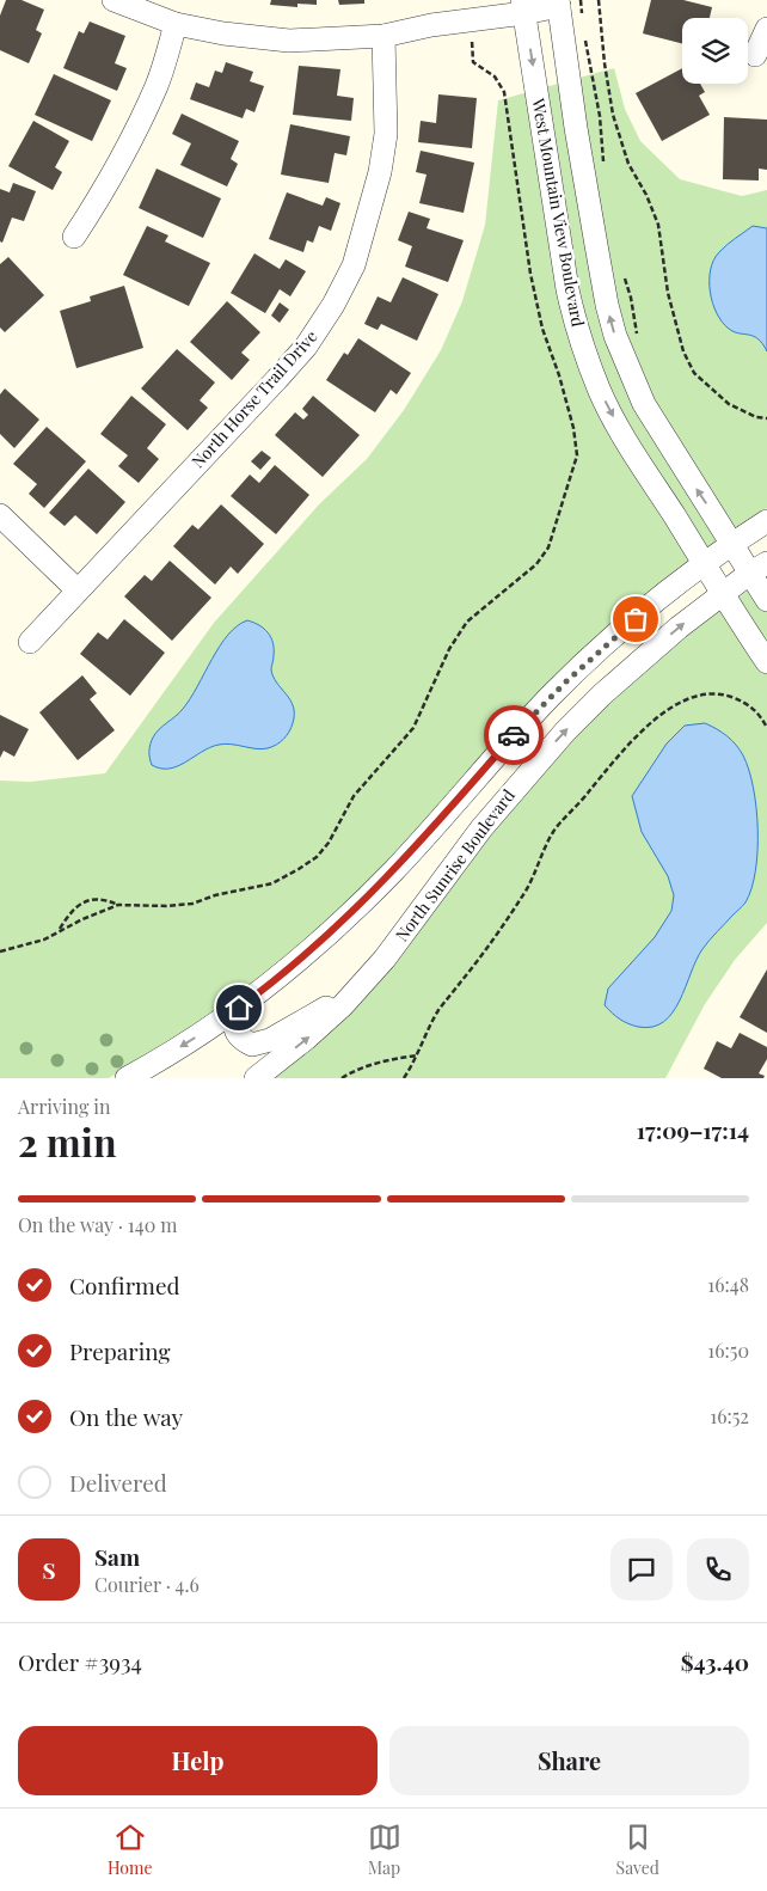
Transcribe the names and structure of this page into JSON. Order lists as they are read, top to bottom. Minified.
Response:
{"streets":{"street":["West Mountain View Boulevard","North Horse Trail Drive","North Sunrise Boulevard"]},"crossings":[["West Mountain View Boulevard","North Sunrise Boulevard"]],"page":{"heading":["2 min","Arriving in","17:09–17:14"],"panel":["Sam","Courier · 4.6","Order #3934","$43.40"],"bar":"On the way · 140 m","list":[["Confirmed","16:48"],["Preparing","16:50"],["On the way","16:52"],"Delivered"],"round":"S","buttons":["Help","Share"],"tabs":["Home","Map","Saved"]}}
